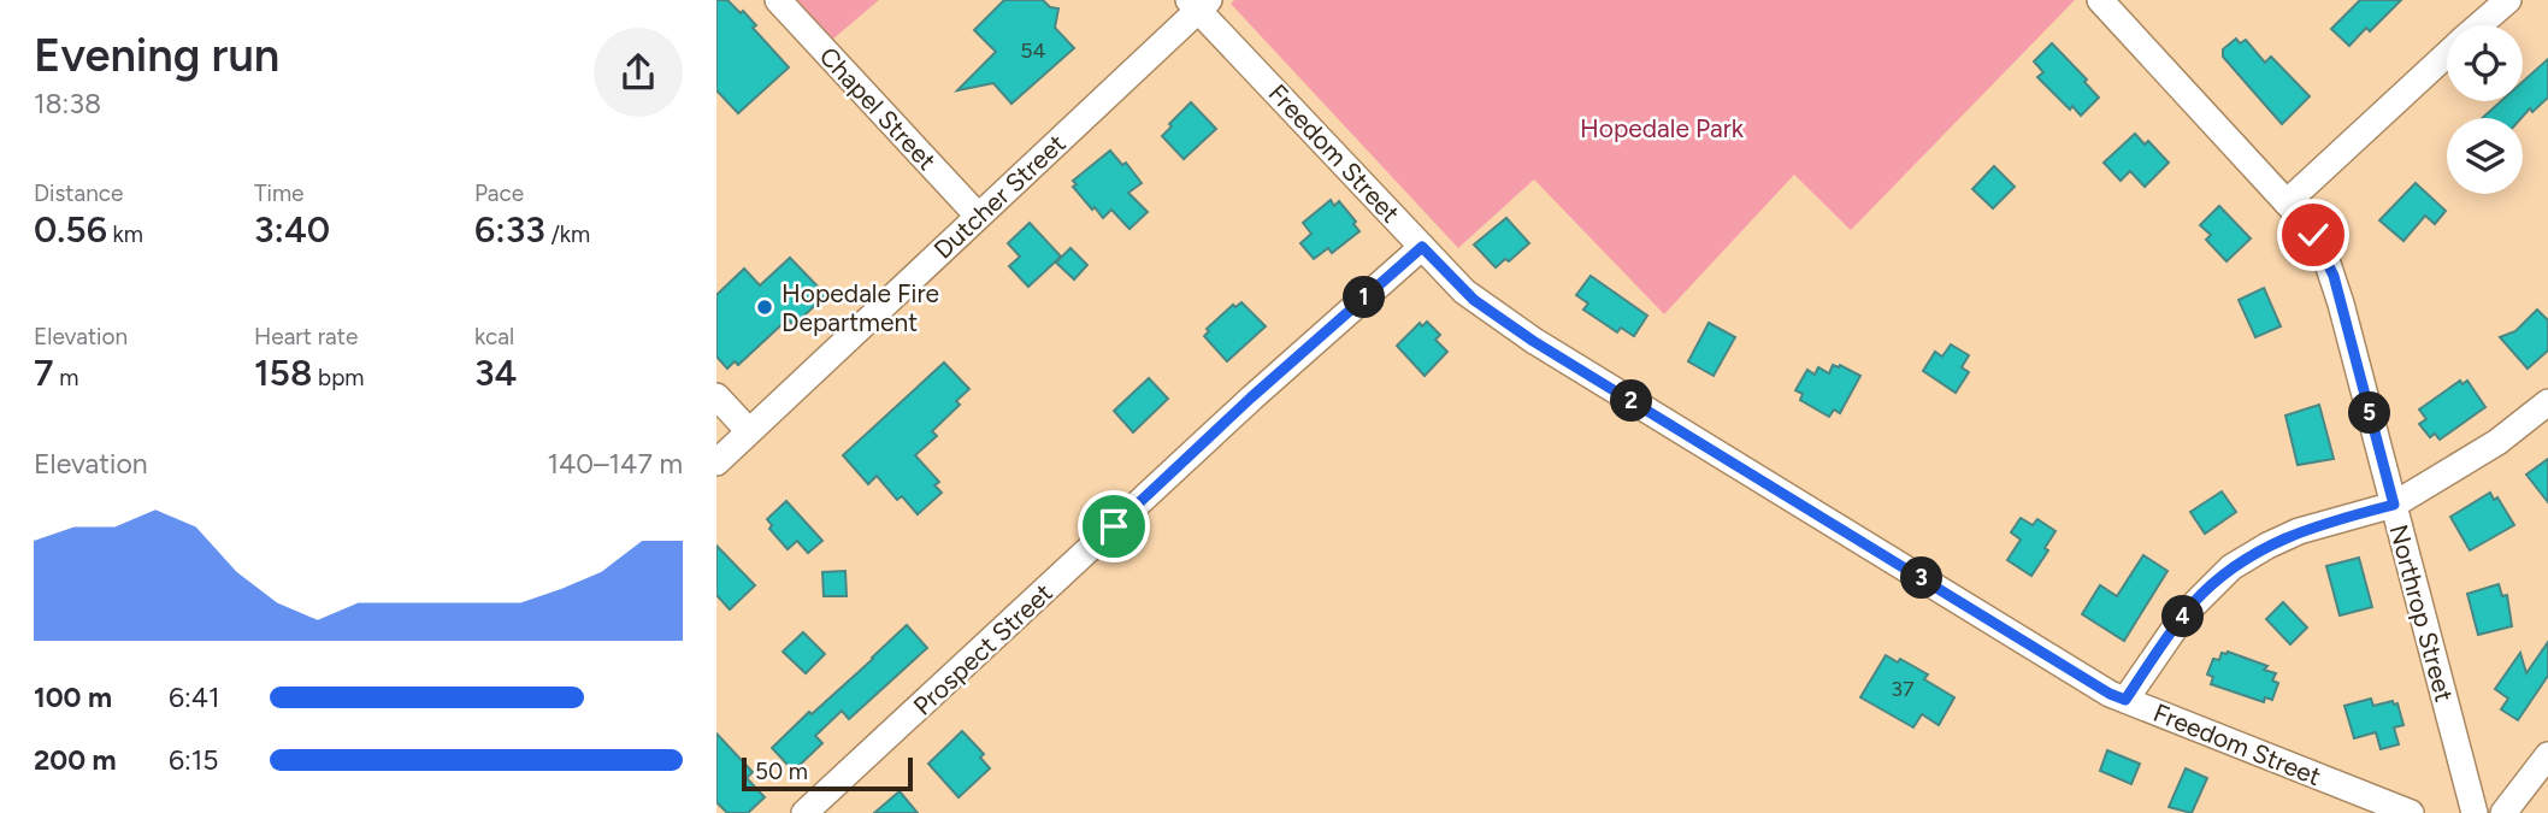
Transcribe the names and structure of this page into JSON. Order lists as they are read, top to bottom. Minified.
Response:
{"streets":{"street":["Chapel Street","Freedom Street","Dutcher Street","Northrop Street","Prospect Street"]},"crossings":[["Chapel Street","Dutcher Street"],["Freedom Street","Dutcher Street"],["Freedom Street","Prospect Street"]],"parks":["Hopedale Park"],"places":["Hopedale Fire Department"],"house_numbers":["54","37"],"scale_bar":"50 m","page":{"heading":["Evening run","18:38"],"stats":[["Distance","0.56 km"],["Time","3:40"],["Pace","6:33 /km"],["Elevation","7 m"],["Heart rate","158 bpm"],["kcal","34"]],"pins":["1","2","5","3","4"],"chart":["Elevation","140–147 m"],"list":[{"name":"100 m","note":"6:41"},{"name":"200 m","note":"6:15"}],"scale":"50 m"}}
